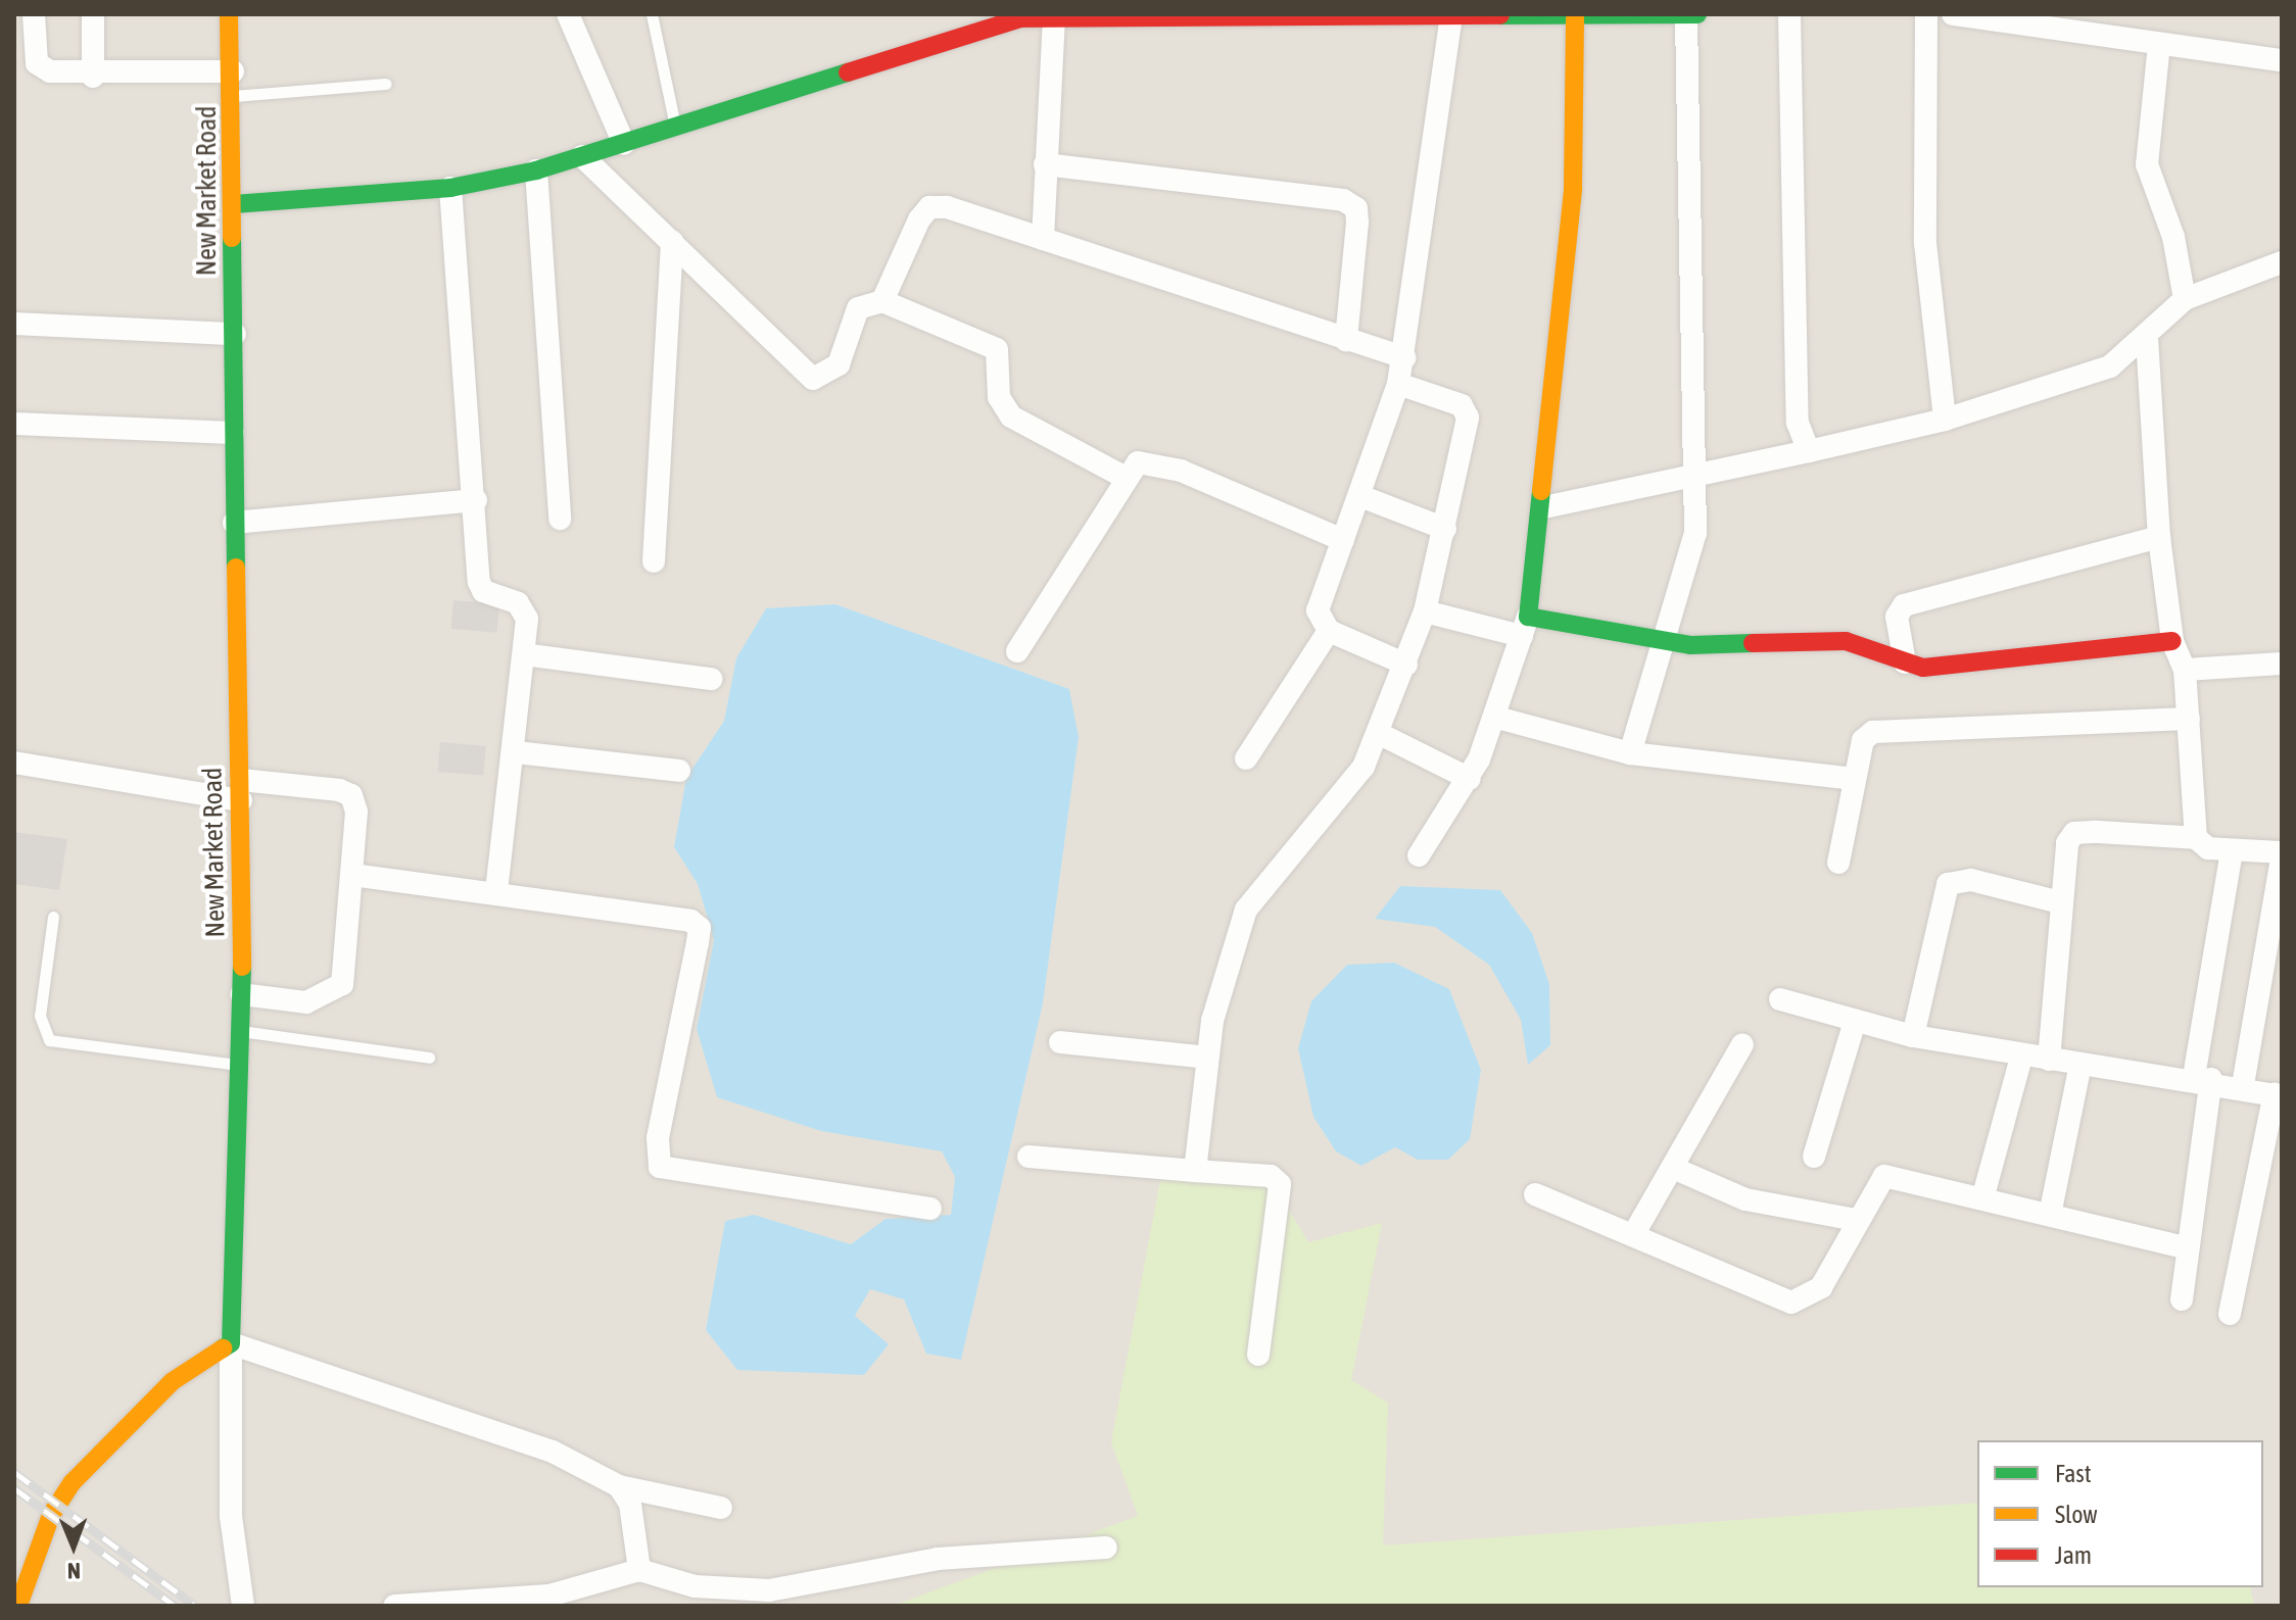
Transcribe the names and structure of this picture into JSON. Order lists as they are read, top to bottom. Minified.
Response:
{"streets":{"street":["New Market Road"]},"legend":["Fast","Slow","Jam"],"north":"bottom"}
